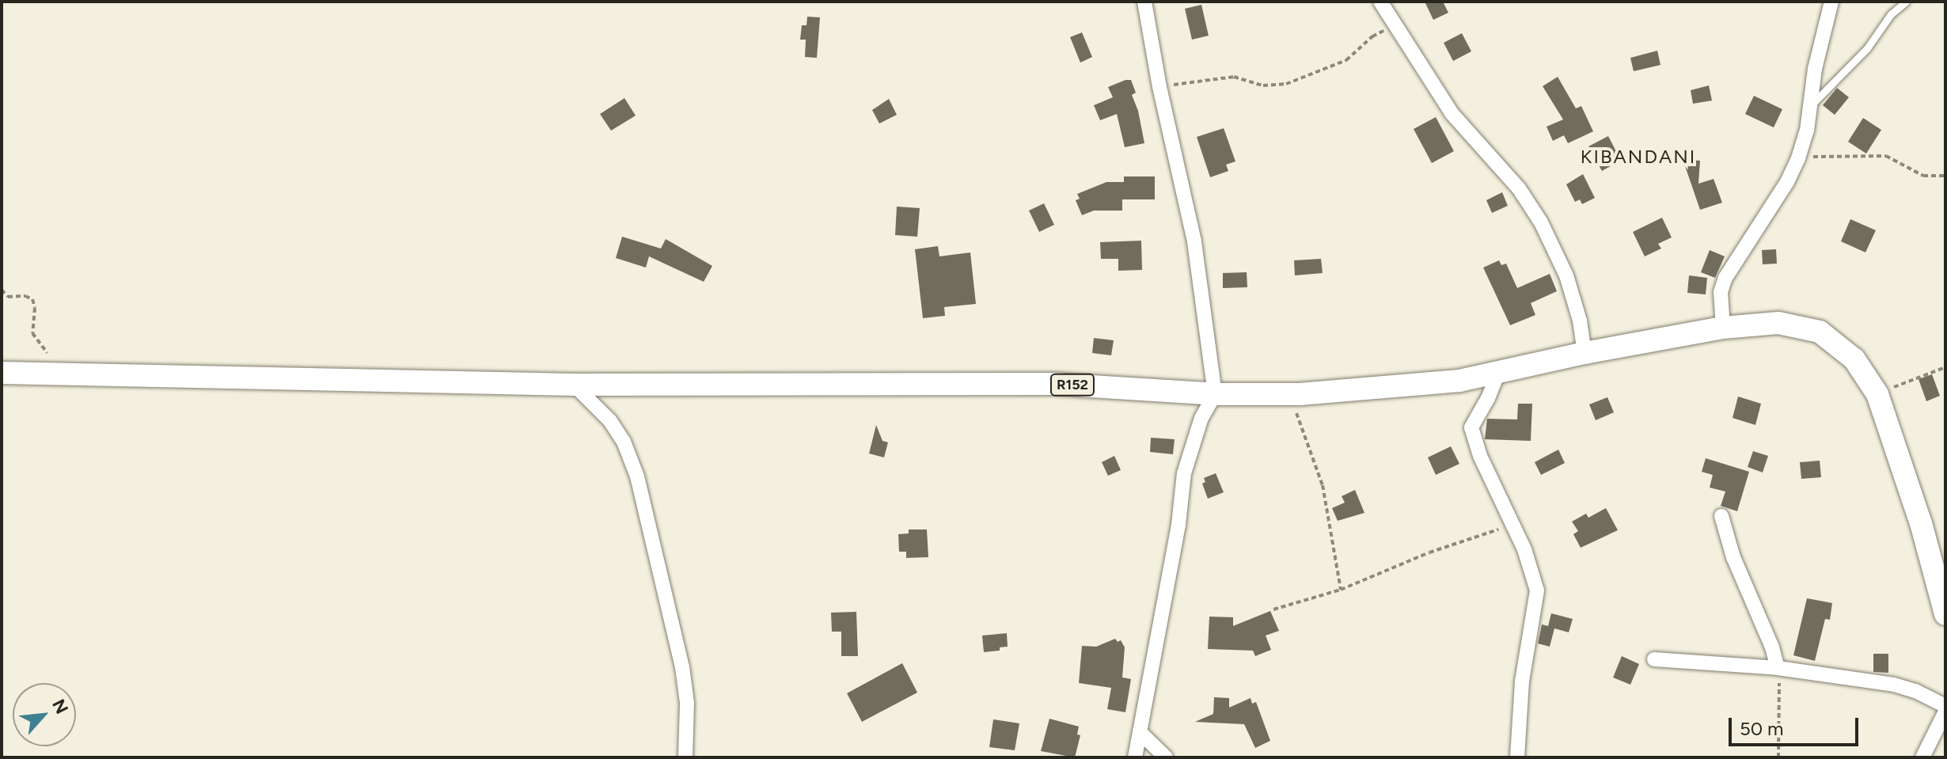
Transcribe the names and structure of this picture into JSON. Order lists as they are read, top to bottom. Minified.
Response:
{"streets":{"main road":["R152"]},"districts":["KIBANDANI"],"scale_bar":"50 m","north":"top right"}
